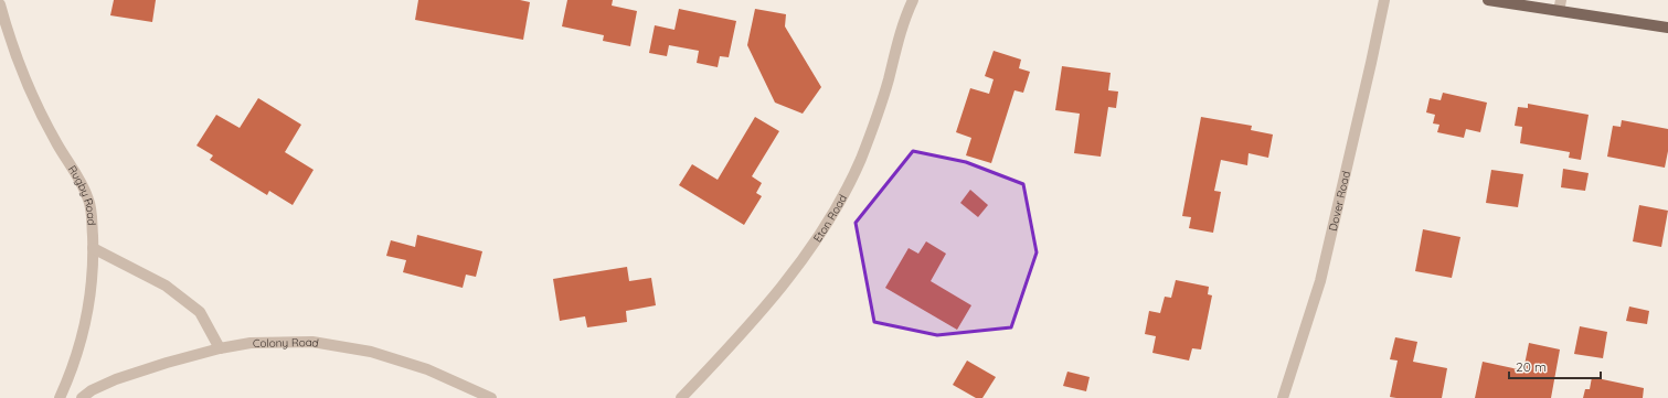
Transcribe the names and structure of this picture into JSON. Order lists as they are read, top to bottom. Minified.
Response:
{"streets":{"street":["Rugby Road","Dover Road","Eton Road","Colony Road"]},"scale_bar":"20 m"}
